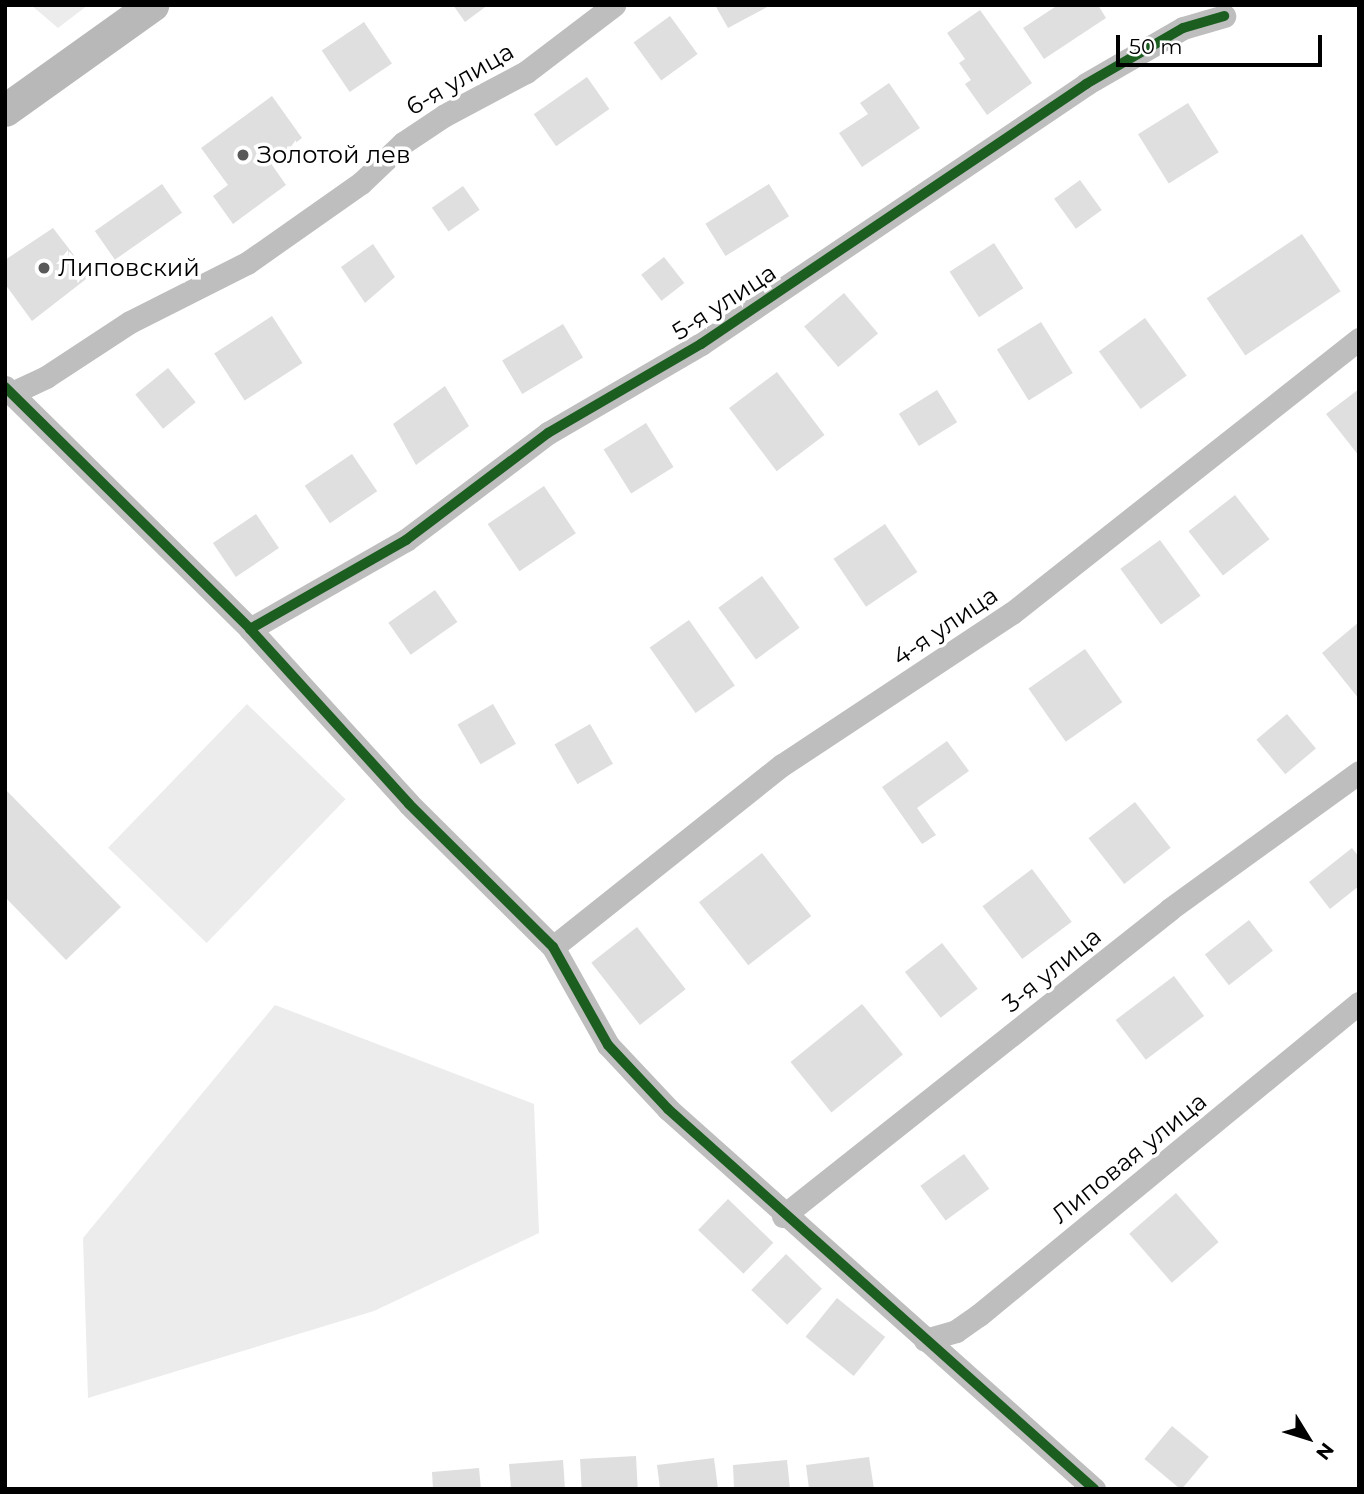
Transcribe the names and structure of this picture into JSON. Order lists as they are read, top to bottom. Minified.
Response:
{"streets":{"street":["6-я улица","5-я улица","4-я улица","3-я улица","Липовая улица"]},"places":["Золотой лев","Липовский"],"scale_bar":"50 m","north":"bottom right"}
